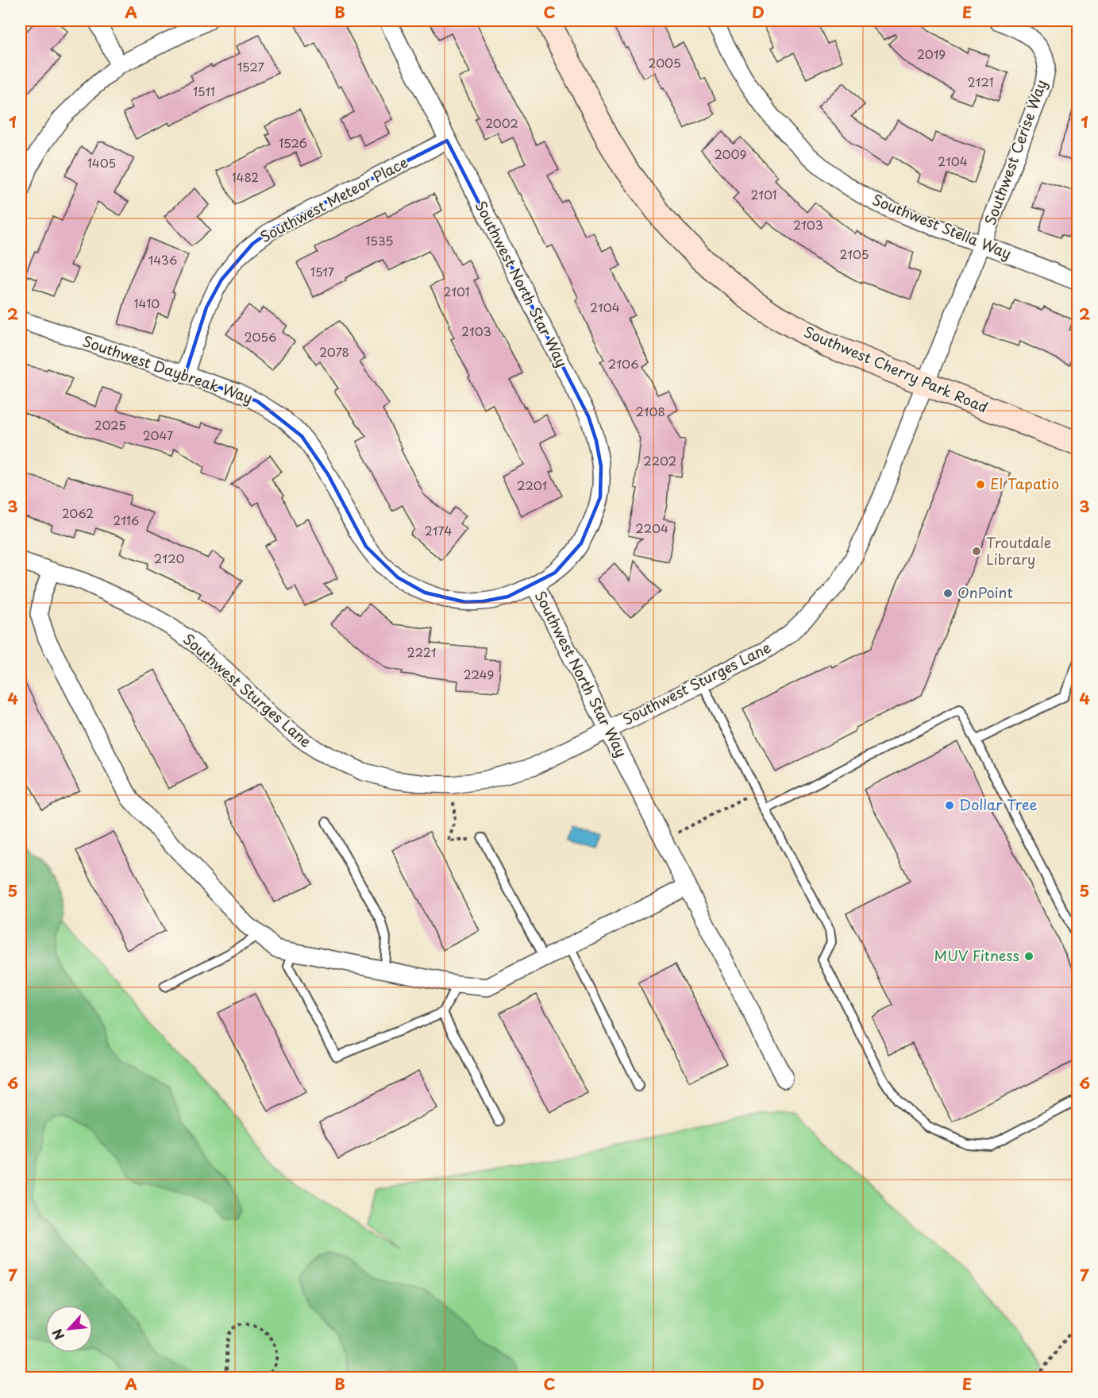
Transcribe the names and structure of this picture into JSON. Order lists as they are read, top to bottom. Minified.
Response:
{"streets":{"main road":["Southwest Cherry Park Road"],"street":["Southwest Cerise Way","Southwest Meteor Place","Southwest Stella Way","Southwest North Star Way","Southwest Daybreak Way","Southwest Sturges Lane"]},"crossings":[["Southwest Cerise Way","Southwest Stella Way"],["Southwest Cerise Way","Southwest Cherry Park Road"],["Southwest Cerise Way","Southwest Sturges Lane"],["Southwest Meteor Place","Southwest North Star Way"],["Southwest Meteor Place","Southwest Daybreak Way"],["Southwest North Star Way","Southwest Daybreak Way"],["Southwest North Star Way","Southwest Sturges Lane"],["Southwest Cherry Park Road","Southwest Sturges Lane"]],"places":["El Tapatio","Troutdale Library","OnPoint","Dollar Tree","MUV Fitness"],"house_numbers":["2019","2005","1527","2121","1511","2002","1526","2009","2104","1405","1482","2101","2103","1535","2105","1436","1517","2101","1410","2104","2103","2056","2078","2106","2108","2025","2047","2202","2201","2062","2116","2204","2174","2120","2221","2249"],"north":"bottom left","grid":{"columns":["A","B","C","D","E"],"rows":["1","2","3","4","5","6","7"]}}
